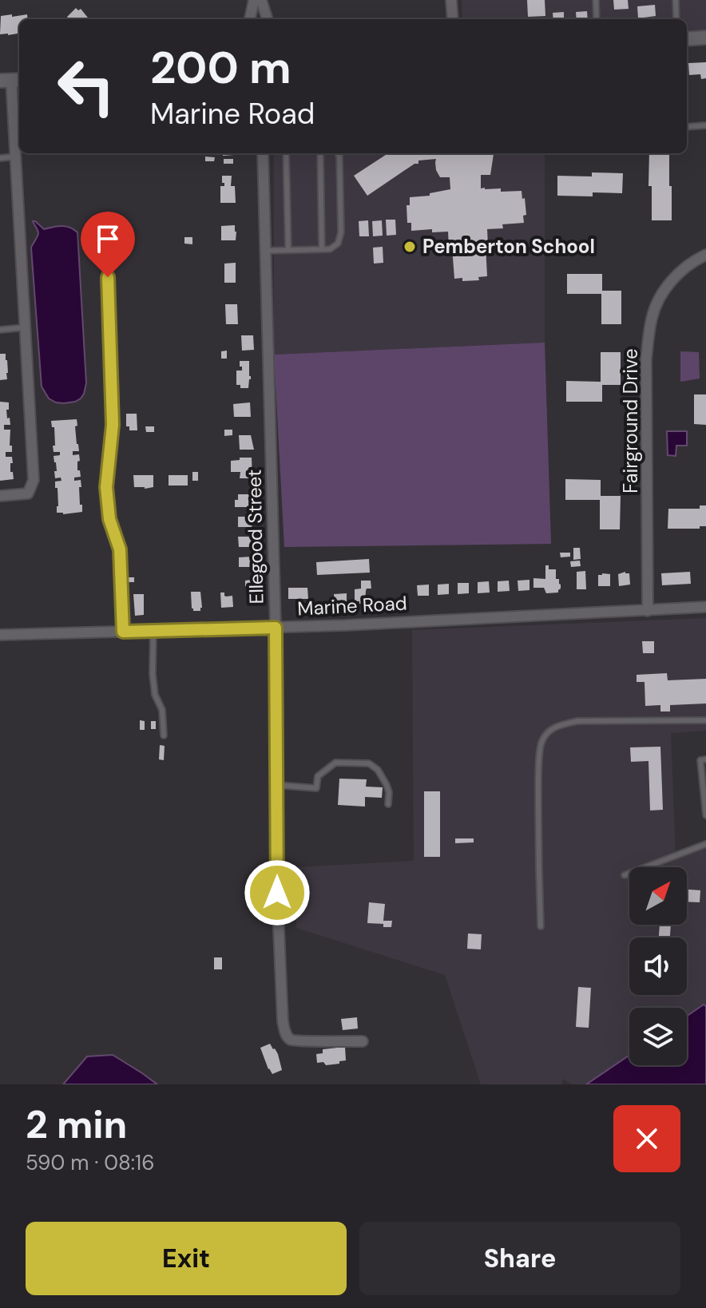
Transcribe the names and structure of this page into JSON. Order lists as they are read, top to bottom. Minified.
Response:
{"streets":{"street":["Fairground Drive","Ellegood Street","Marine Road"]},"crossings":[["Fairground Drive","Marine Road"],["Ellegood Street","Marine Road"]],"places":["Pemberton School"],"north":"top right","page":{"turn":["200 m","Marine Road"],"heading":["2 min","590 m · 08:16"],"buttons":["Exit","Share"]}}
